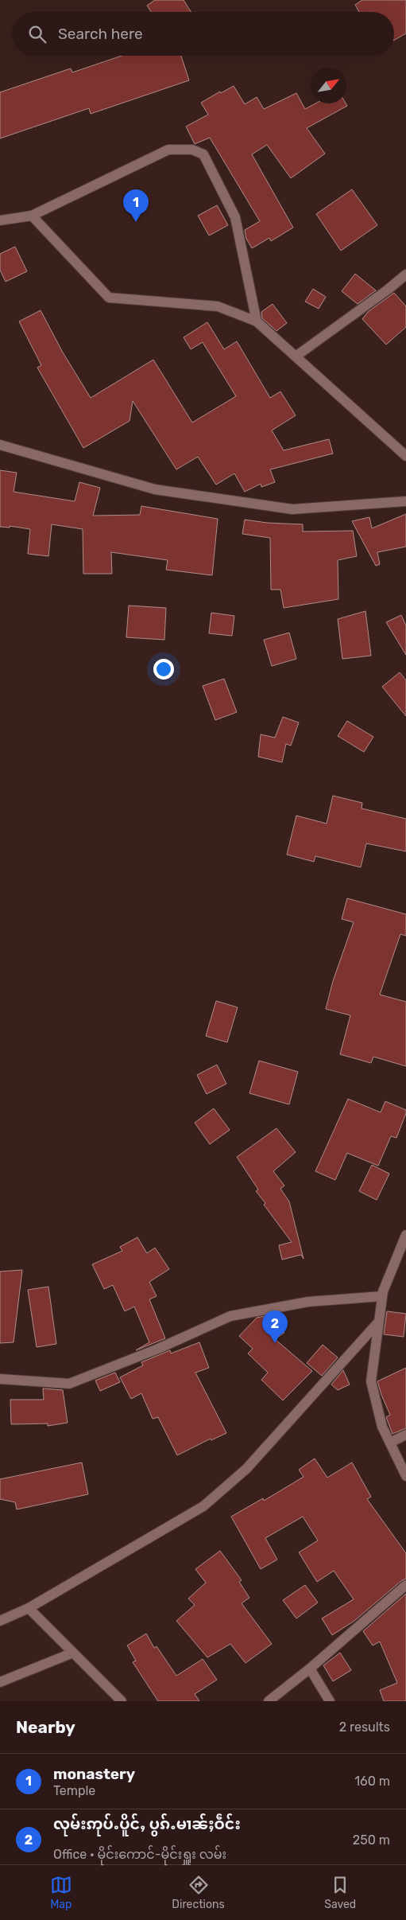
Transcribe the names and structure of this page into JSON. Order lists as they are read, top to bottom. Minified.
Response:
{"north":"top right","page":{"search":"Search here","pins":["1","2"],"heading":["Nearby","2 results"],"list":[{"mark":"1","name":"monastery","note":"Temple","value":"160 m"},{"mark":"2","name":"လုမ်းဢုပ်ႉပိူင်ႇ ပွၵ်ႉမၢၼ်ႈဝဵင်း","note":"Office · မိုင်းကောင်-မိုင်းရှူး လမ်း","value":"250 m"}],"nav":["Map","Directions","Saved"]}}
